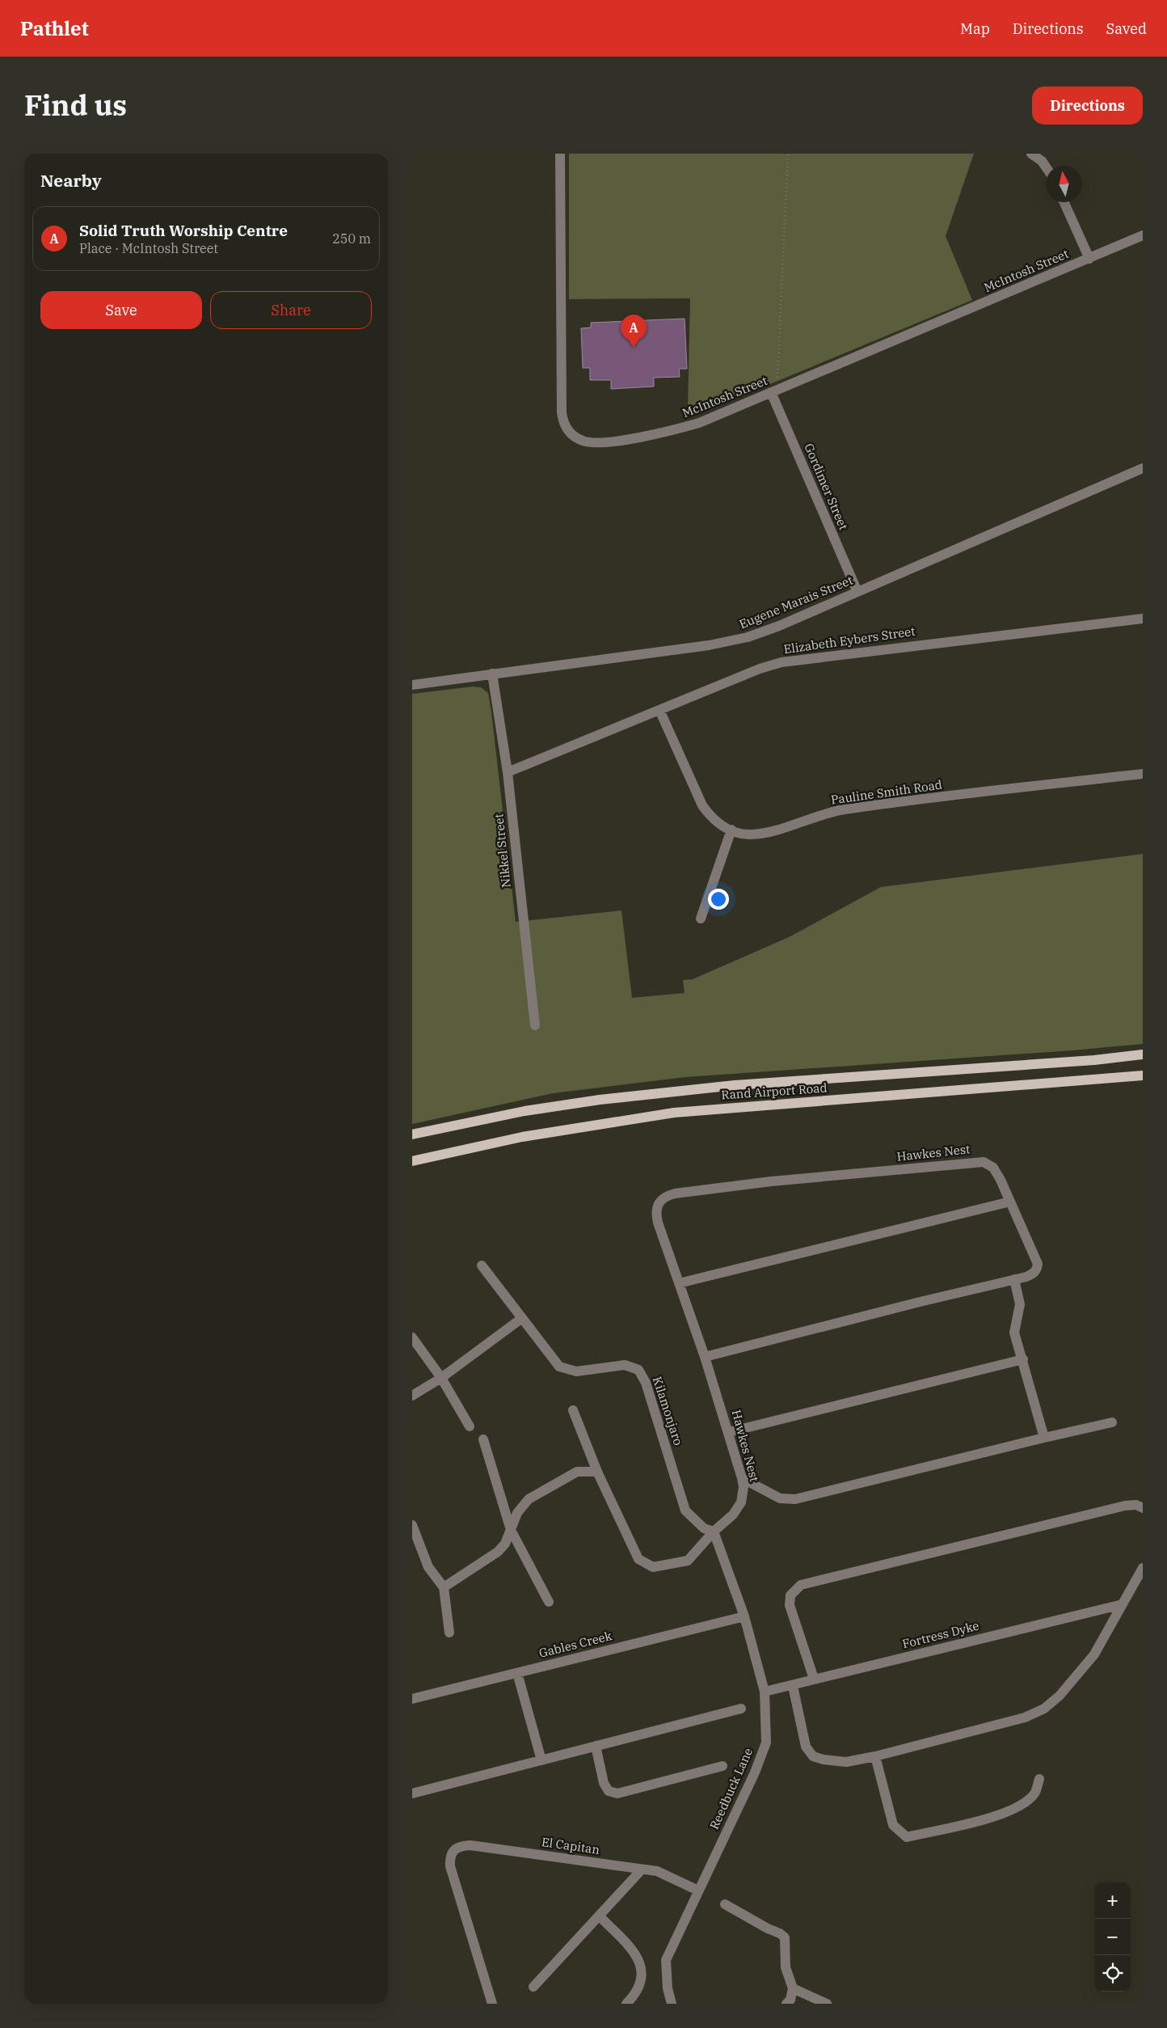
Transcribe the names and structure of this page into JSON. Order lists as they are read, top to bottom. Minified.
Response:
{"streets":{"main road":["Rand Airport Road"],"street":["McIntosh Street","Gordimer Street","Eugene Marais Street","Elizabeth Eybers Street","Pauline Smith Road","Nikkel Street","Hawkes Nest","Kilamonjaro","Fortress Dyke","Gables Creek","Reedbuck Lane","El Capitan"]},"crossings":[["McIntosh Street","Gordimer Street"],["Gordimer Street","Eugene Marais Street"],["Eugene Marais Street","Nikkel Street"],["Elizabeth Eybers Street","Pauline Smith Road"],["Elizabeth Eybers Street","Nikkel Street"],["Hawkes Nest","Kilamonjaro"],["Hawkes Nest","Reedbuck Lane"],["Kilamonjaro","Reedbuck Lane"],["Fortress Dyke","Reedbuck Lane"],["Gables Creek","Reedbuck Lane"],["Reedbuck Lane","El Capitan"]],"north":"top","page":{"header":"Pathlet","nav":["Map","Directions","Saved"],"title":"Find us","buttons":["Directions",["Save","Share"]],"heading":"Nearby","list":[{"mark":"A","name":"Solid Truth Worship Centre","note":"Place · McIntosh Street","value":"250 m"}],"pins":"A","map_buttons":["+","−"]}}
